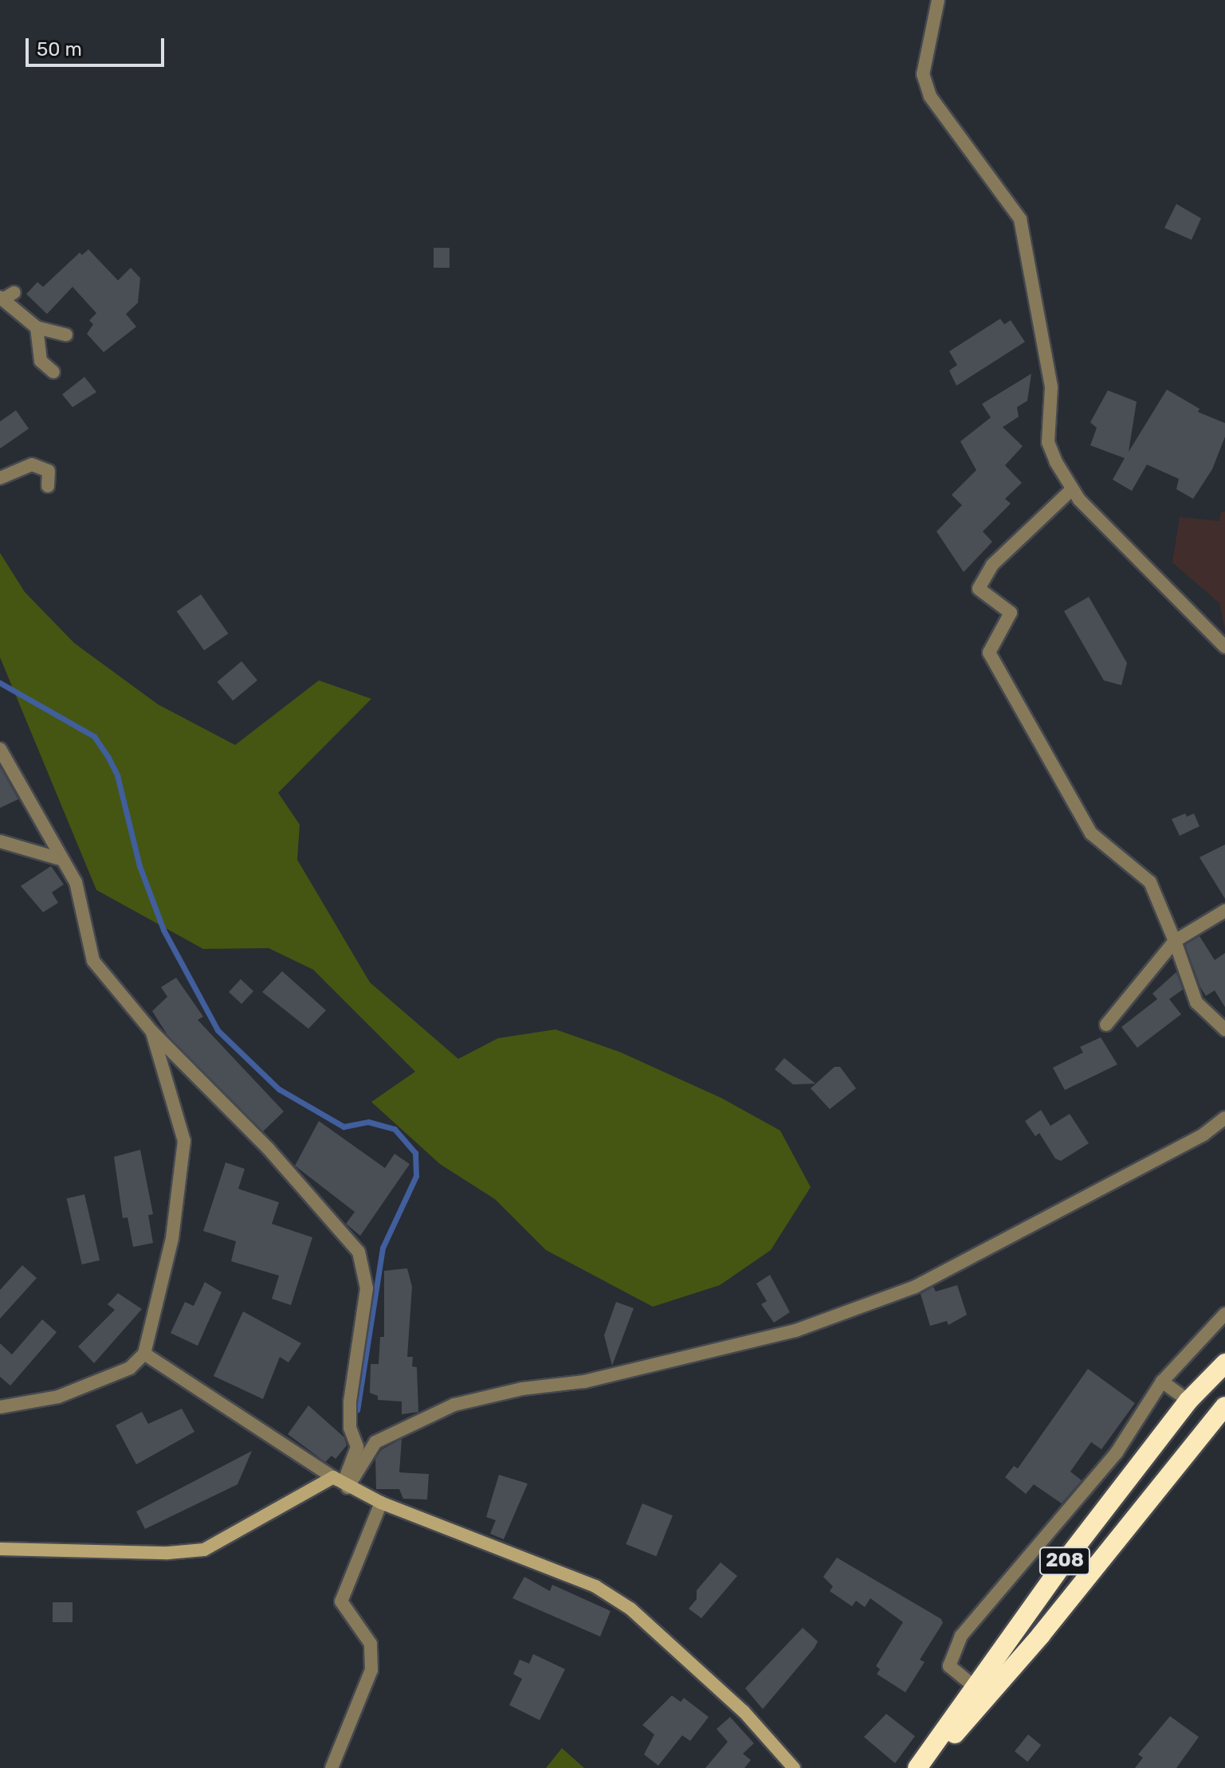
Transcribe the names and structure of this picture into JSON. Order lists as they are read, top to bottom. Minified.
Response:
{"streets":{"highway":["208"]},"scale_bar":"50 m"}
